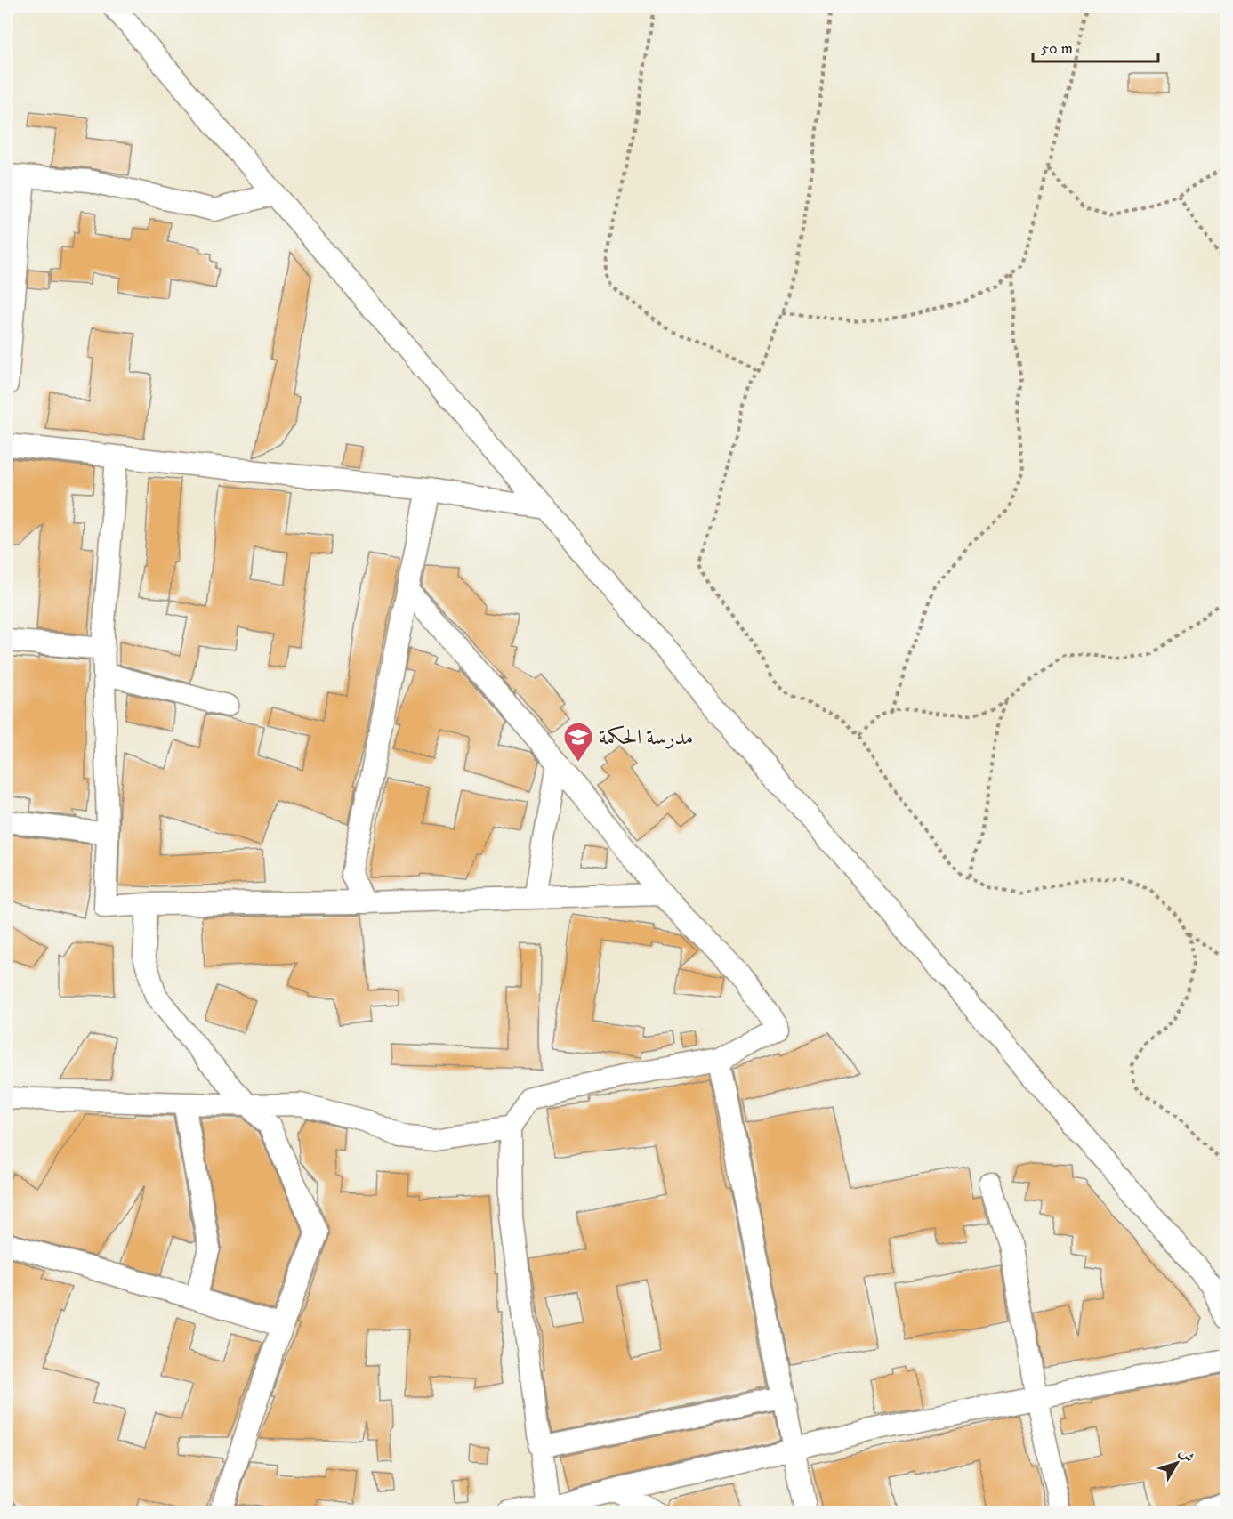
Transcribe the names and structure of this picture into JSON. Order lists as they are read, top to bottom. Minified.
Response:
{"places":{"school or university":["مدرسة الحكمة"]},"scale_bar":"50 m","north":"top right"}
